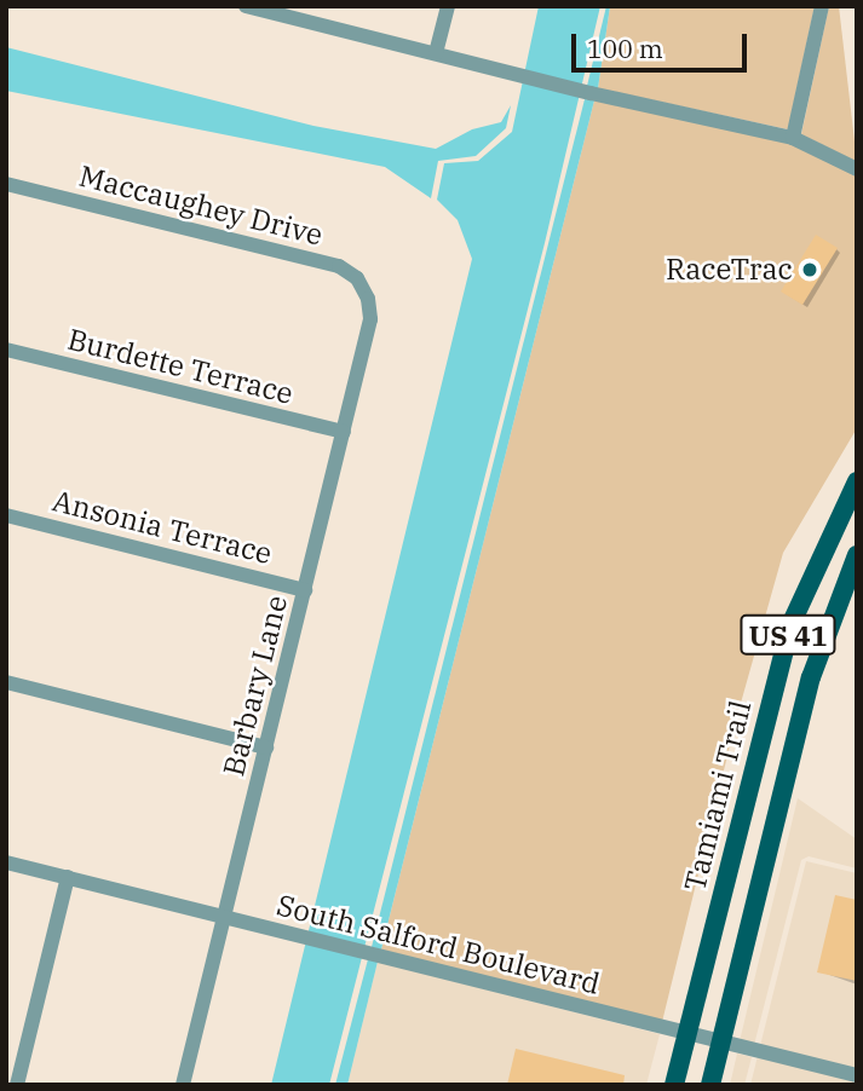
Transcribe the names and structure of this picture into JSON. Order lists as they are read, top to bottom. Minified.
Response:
{"streets":{"main road":["US 41","Tamiami Trail"],"street":["Maccaughey Drive","Burdette Terrace","Ansonia Terrace","Barbary Lane","South Salford Boulevard"]},"crossings":[["Maccaughey Drive","Barbary Lane"],["Burdette Terrace","Barbary Lane"],["Ansonia Terrace","Barbary Lane"],["Barbary Lane","South Salford Boulevard"],["Tamiami Trail","South Salford Boulevard"]],"places":["RaceTrac"],"scale_bar":"100 m"}
